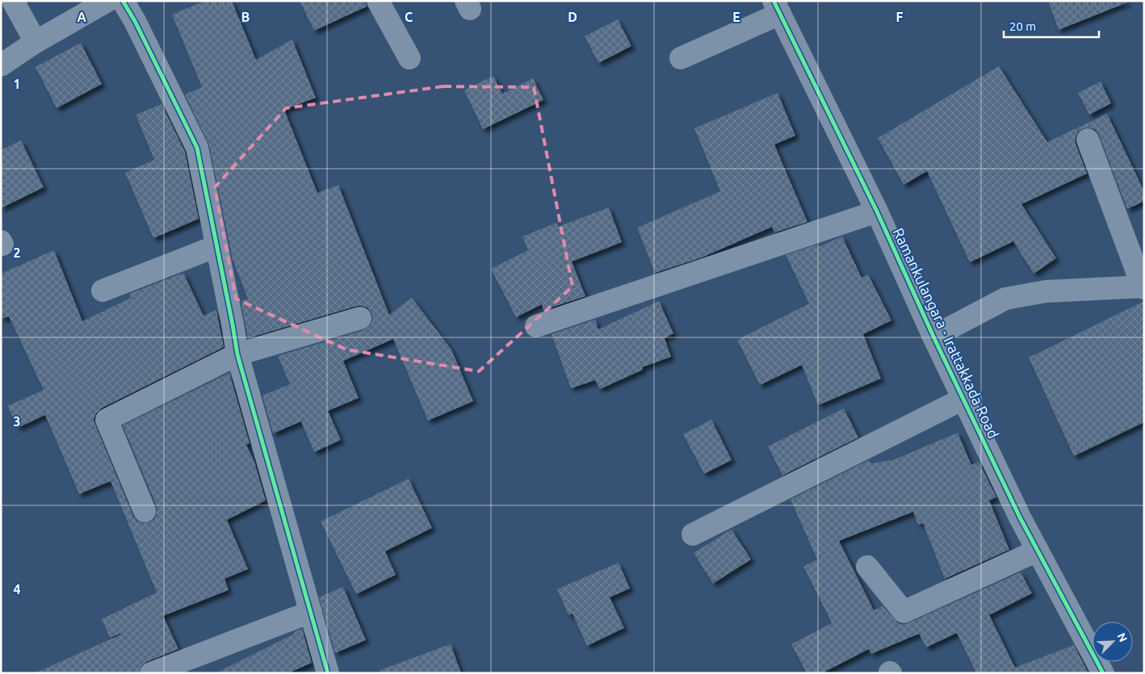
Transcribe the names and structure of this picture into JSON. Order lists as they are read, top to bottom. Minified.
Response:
{"streets":{"street":["Ramankulangara - Irattakkada Road"]},"scale_bar":"20 m","north":"top right","grid":{"columns":["A","B","C","D","E","F"],"rows":["1","2","3","4"]}}
